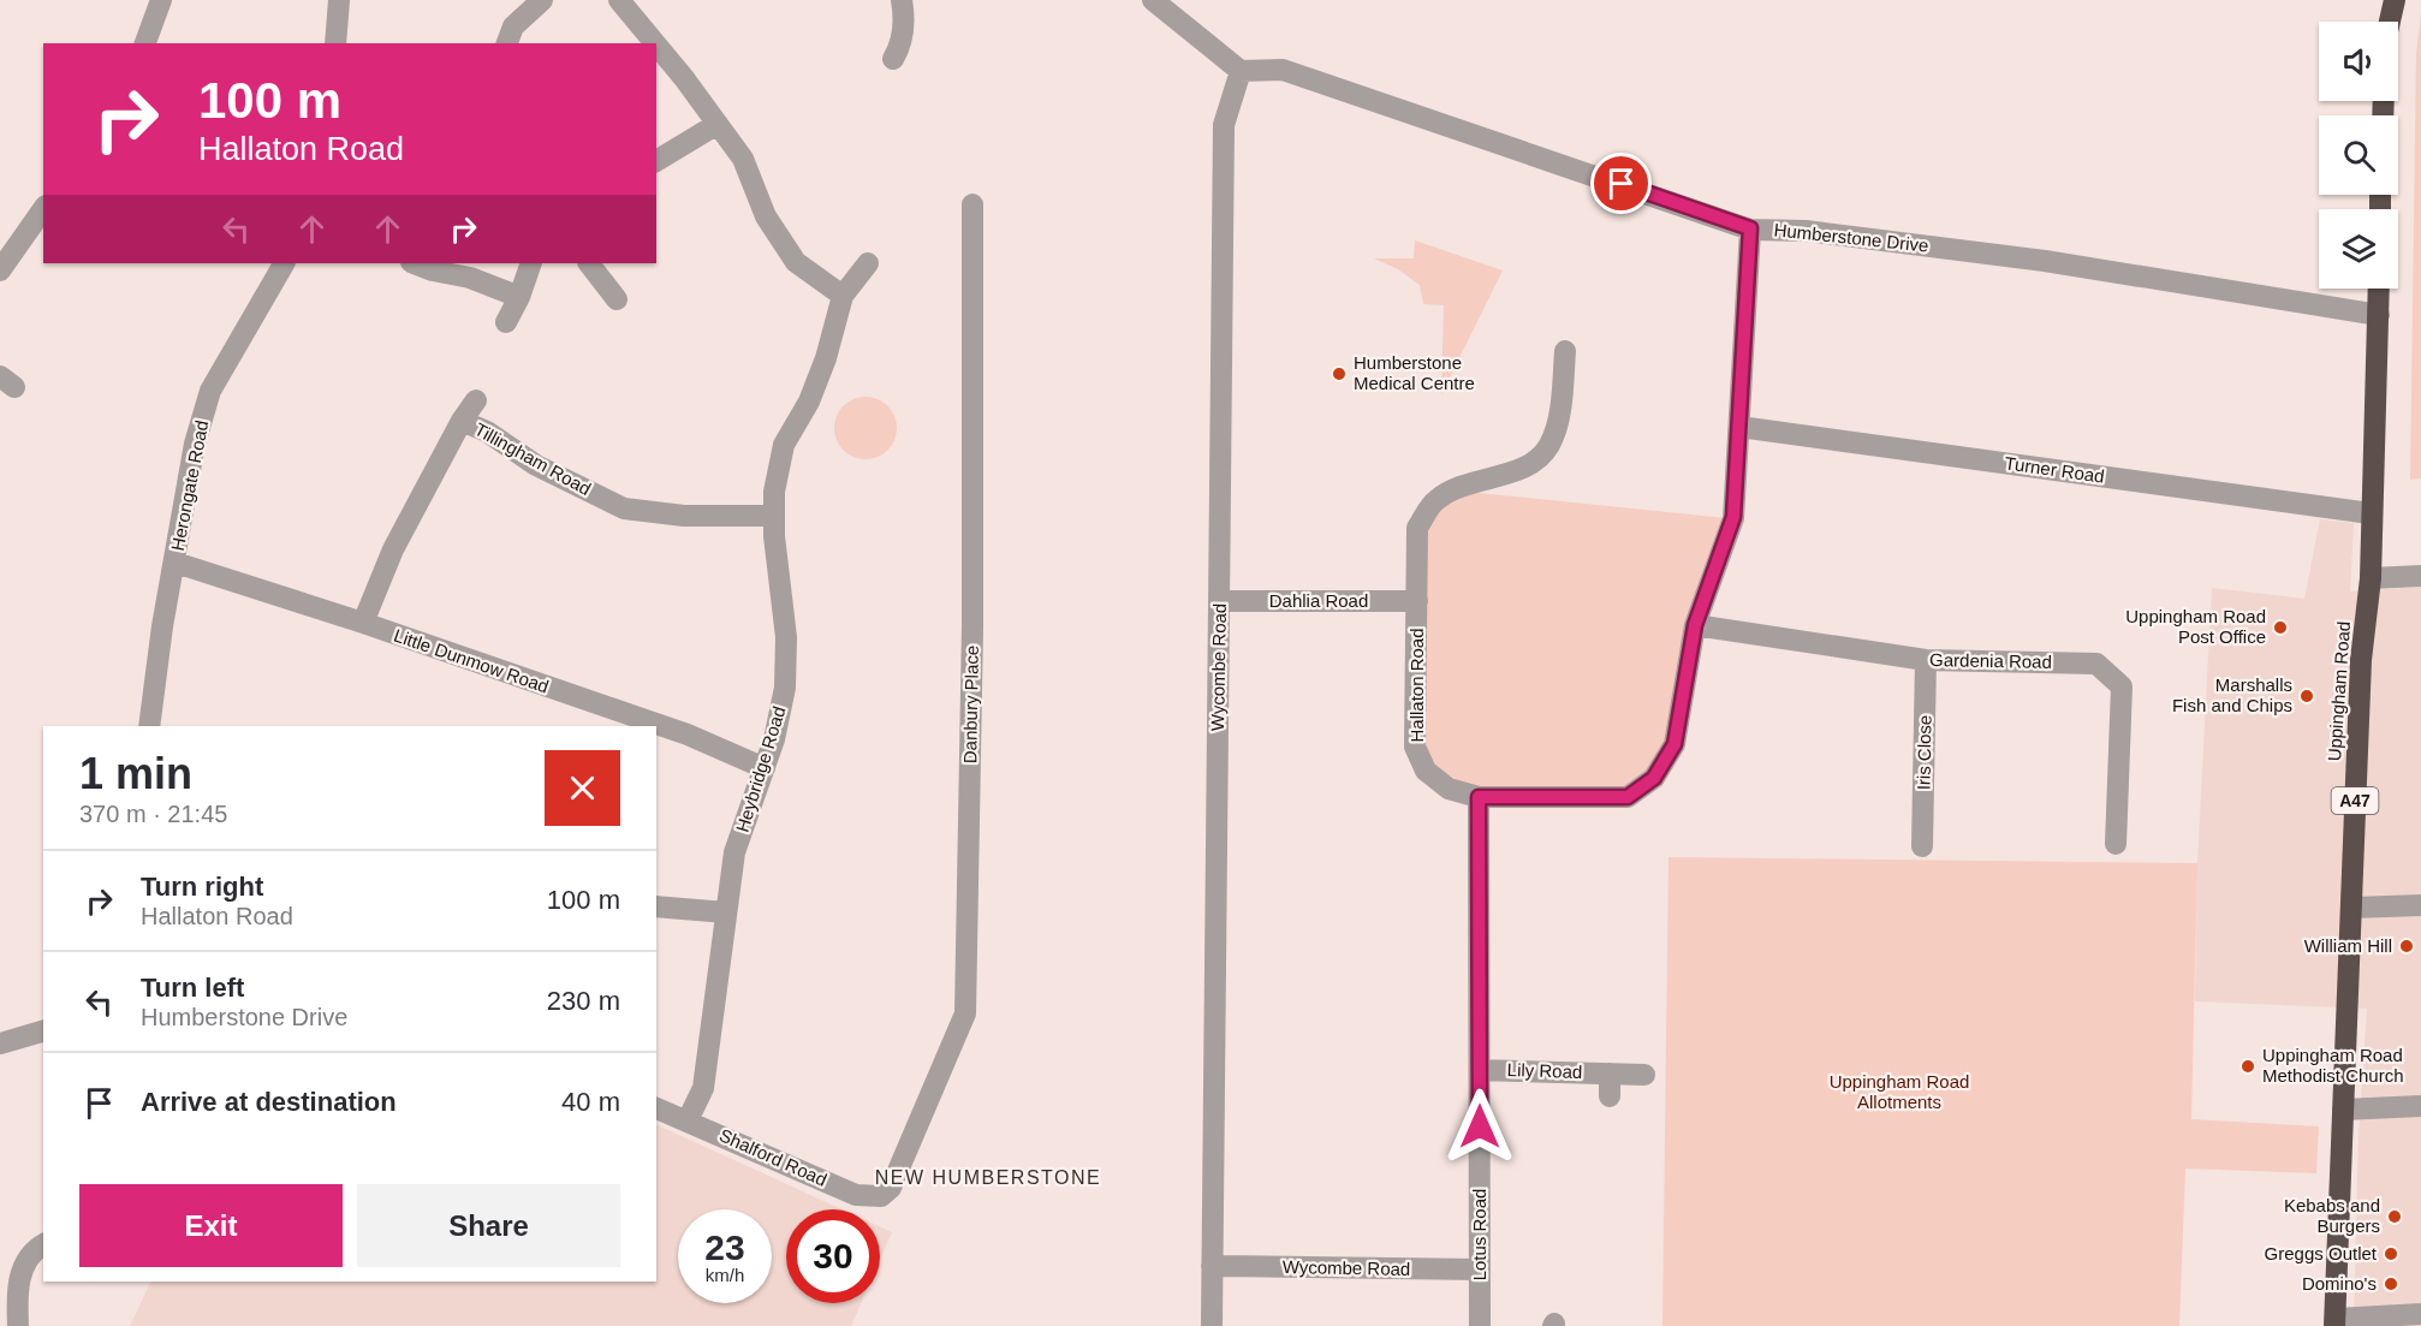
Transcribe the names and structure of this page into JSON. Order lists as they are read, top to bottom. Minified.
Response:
{"streets":{"highway":["Uppingham Road","A47"],"street":["Humberstone Drive","Tillingham Road","Turner Road","Herongate Road","Dahlia Road","Little Dunmow Road","Gardenia Road","Wycombe Road","Hallaton Road","Danbury Place","Iris Close","Heybridge Road","Lily Road","Shalford Road","Lotus Road"]},"crossings":[["Humberstone Drive","Wycombe Road"],["Humberstone Drive","Hallaton Road"],["Humberstone Drive","Uppingham Road"],["Tillingham Road","Little Dunmow Road"],["Tillingham Road","Heybridge Road"],["Turner Road","Hallaton Road"],["Turner Road","Uppingham Road"],["Herongate Road","Little Dunmow Road"],["Dahlia Road","Wycombe Road"],["Dahlia Road","Hallaton Road"],["Little Dunmow Road","Heybridge Road"],["Gardenia Road","Hallaton Road"],["Gardenia Road","Iris Close"],["Wycombe Road","Lotus Road"],["Hallaton Road","Lotus Road"],["Danbury Place","Shalford Road"],["Heybridge Road","Shalford Road"],["Lily Road","Lotus Road"]],"districts":["NEW HUMBERSTONE"],"parks":["Uppingham Road Allotments"],"places":["Humberstone Medical Centre","Uppingham Road Post Office","Marshalls Fish and Chips","William Hill","Uppingham Road Methodist Church","Kebabs and Burgers","Greggs Outlet","Domino's"],"page":{"turn":["100 m","Hallaton Road"],"heading":["1 min","370 m · 21:45"],"list":[{"name":"Turn right","note":"Hallaton Road","value":"100 m"},{"name":"Turn left","note":"Humberstone Drive","value":"230 m"},{"name":"Arrive at destination","value":"40 m"}],"buttons":["Exit","Share"],"speed":"23 km/h","limit":"30"}}
